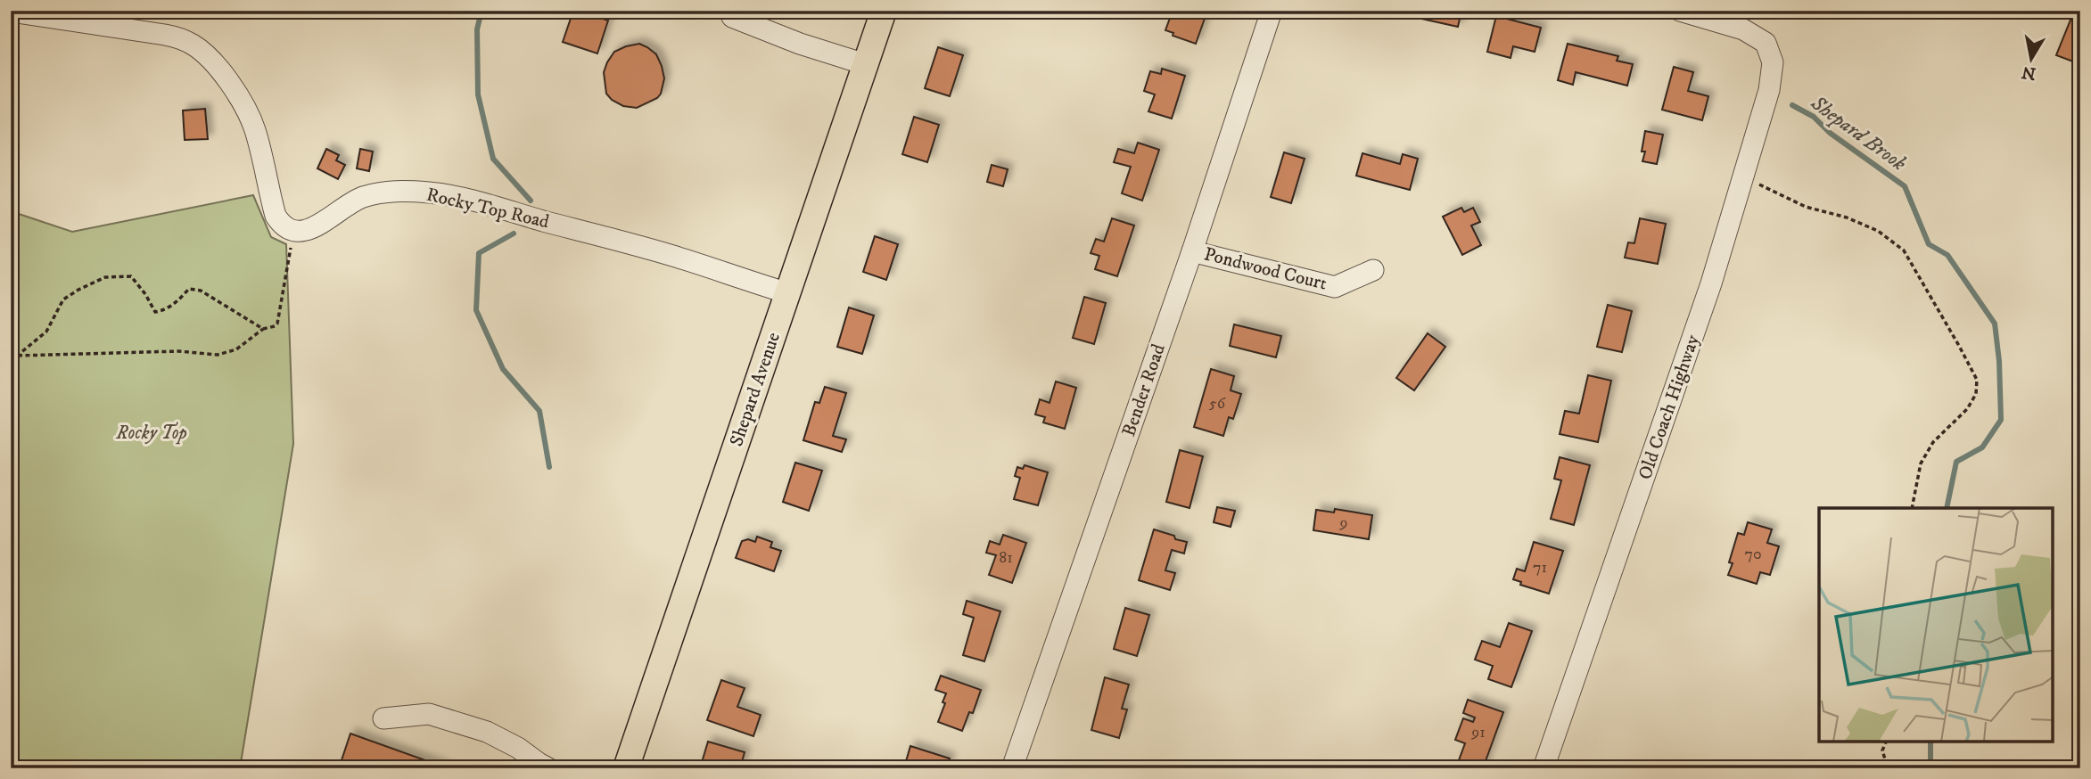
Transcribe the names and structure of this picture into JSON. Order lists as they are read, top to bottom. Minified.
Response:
{"streets":{"main road":["Shepard Avenue"],"street":["Rocky Top Road","Pondwood Court","Bender Road","Old Coach Highway"]},"crossings":[["Rocky Top Road","Shepard Avenue"],["Pondwood Court","Bender Road"]],"water":["Shepard Brook"],"parks":["Rocky Top"],"house_numbers":["56","9","70","81","71","91"],"north":"bottom"}
